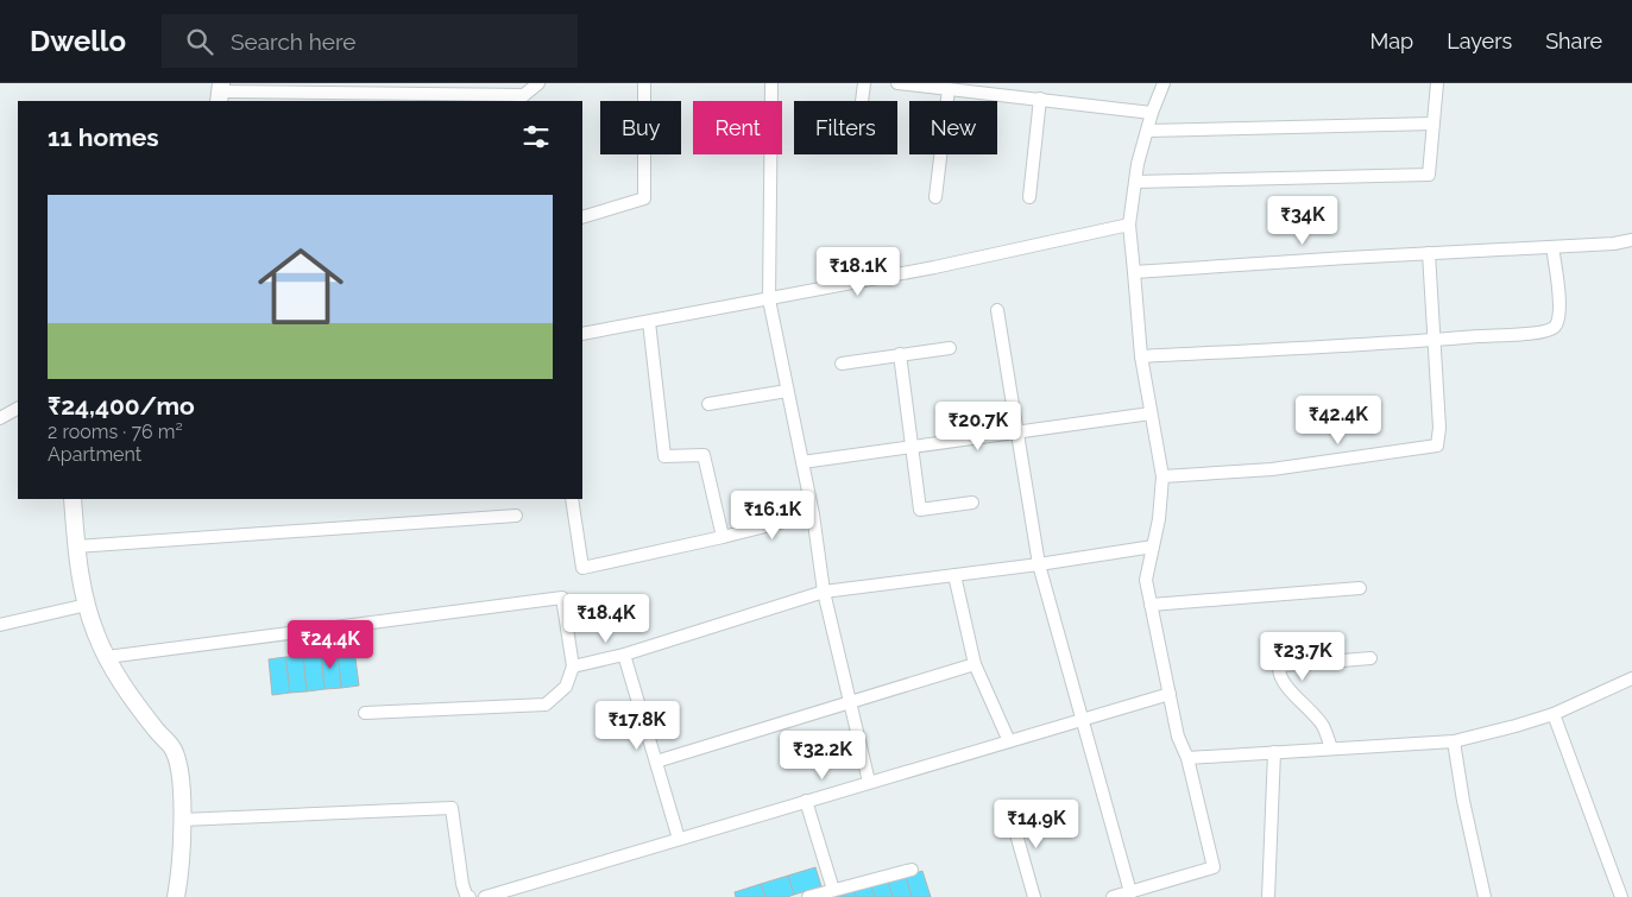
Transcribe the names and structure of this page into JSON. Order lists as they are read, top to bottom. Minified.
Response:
{"page":{"header":"Dwello","search":"Search here","nav":["Map","Layers","Share"],"chip":["Buy","Rent","Filters","New"],"heading":"11 homes","list":[{"name":"₹24,400/mo","note":"2 rooms · 76 m² · Apartment"}],"price":["₹34K","₹18.1K","₹42.4K","₹20.7K","₹16.1K","₹18.4K","₹24.4K","₹23.7K","₹17.8K","₹32.2K","₹14.9K"]}}
